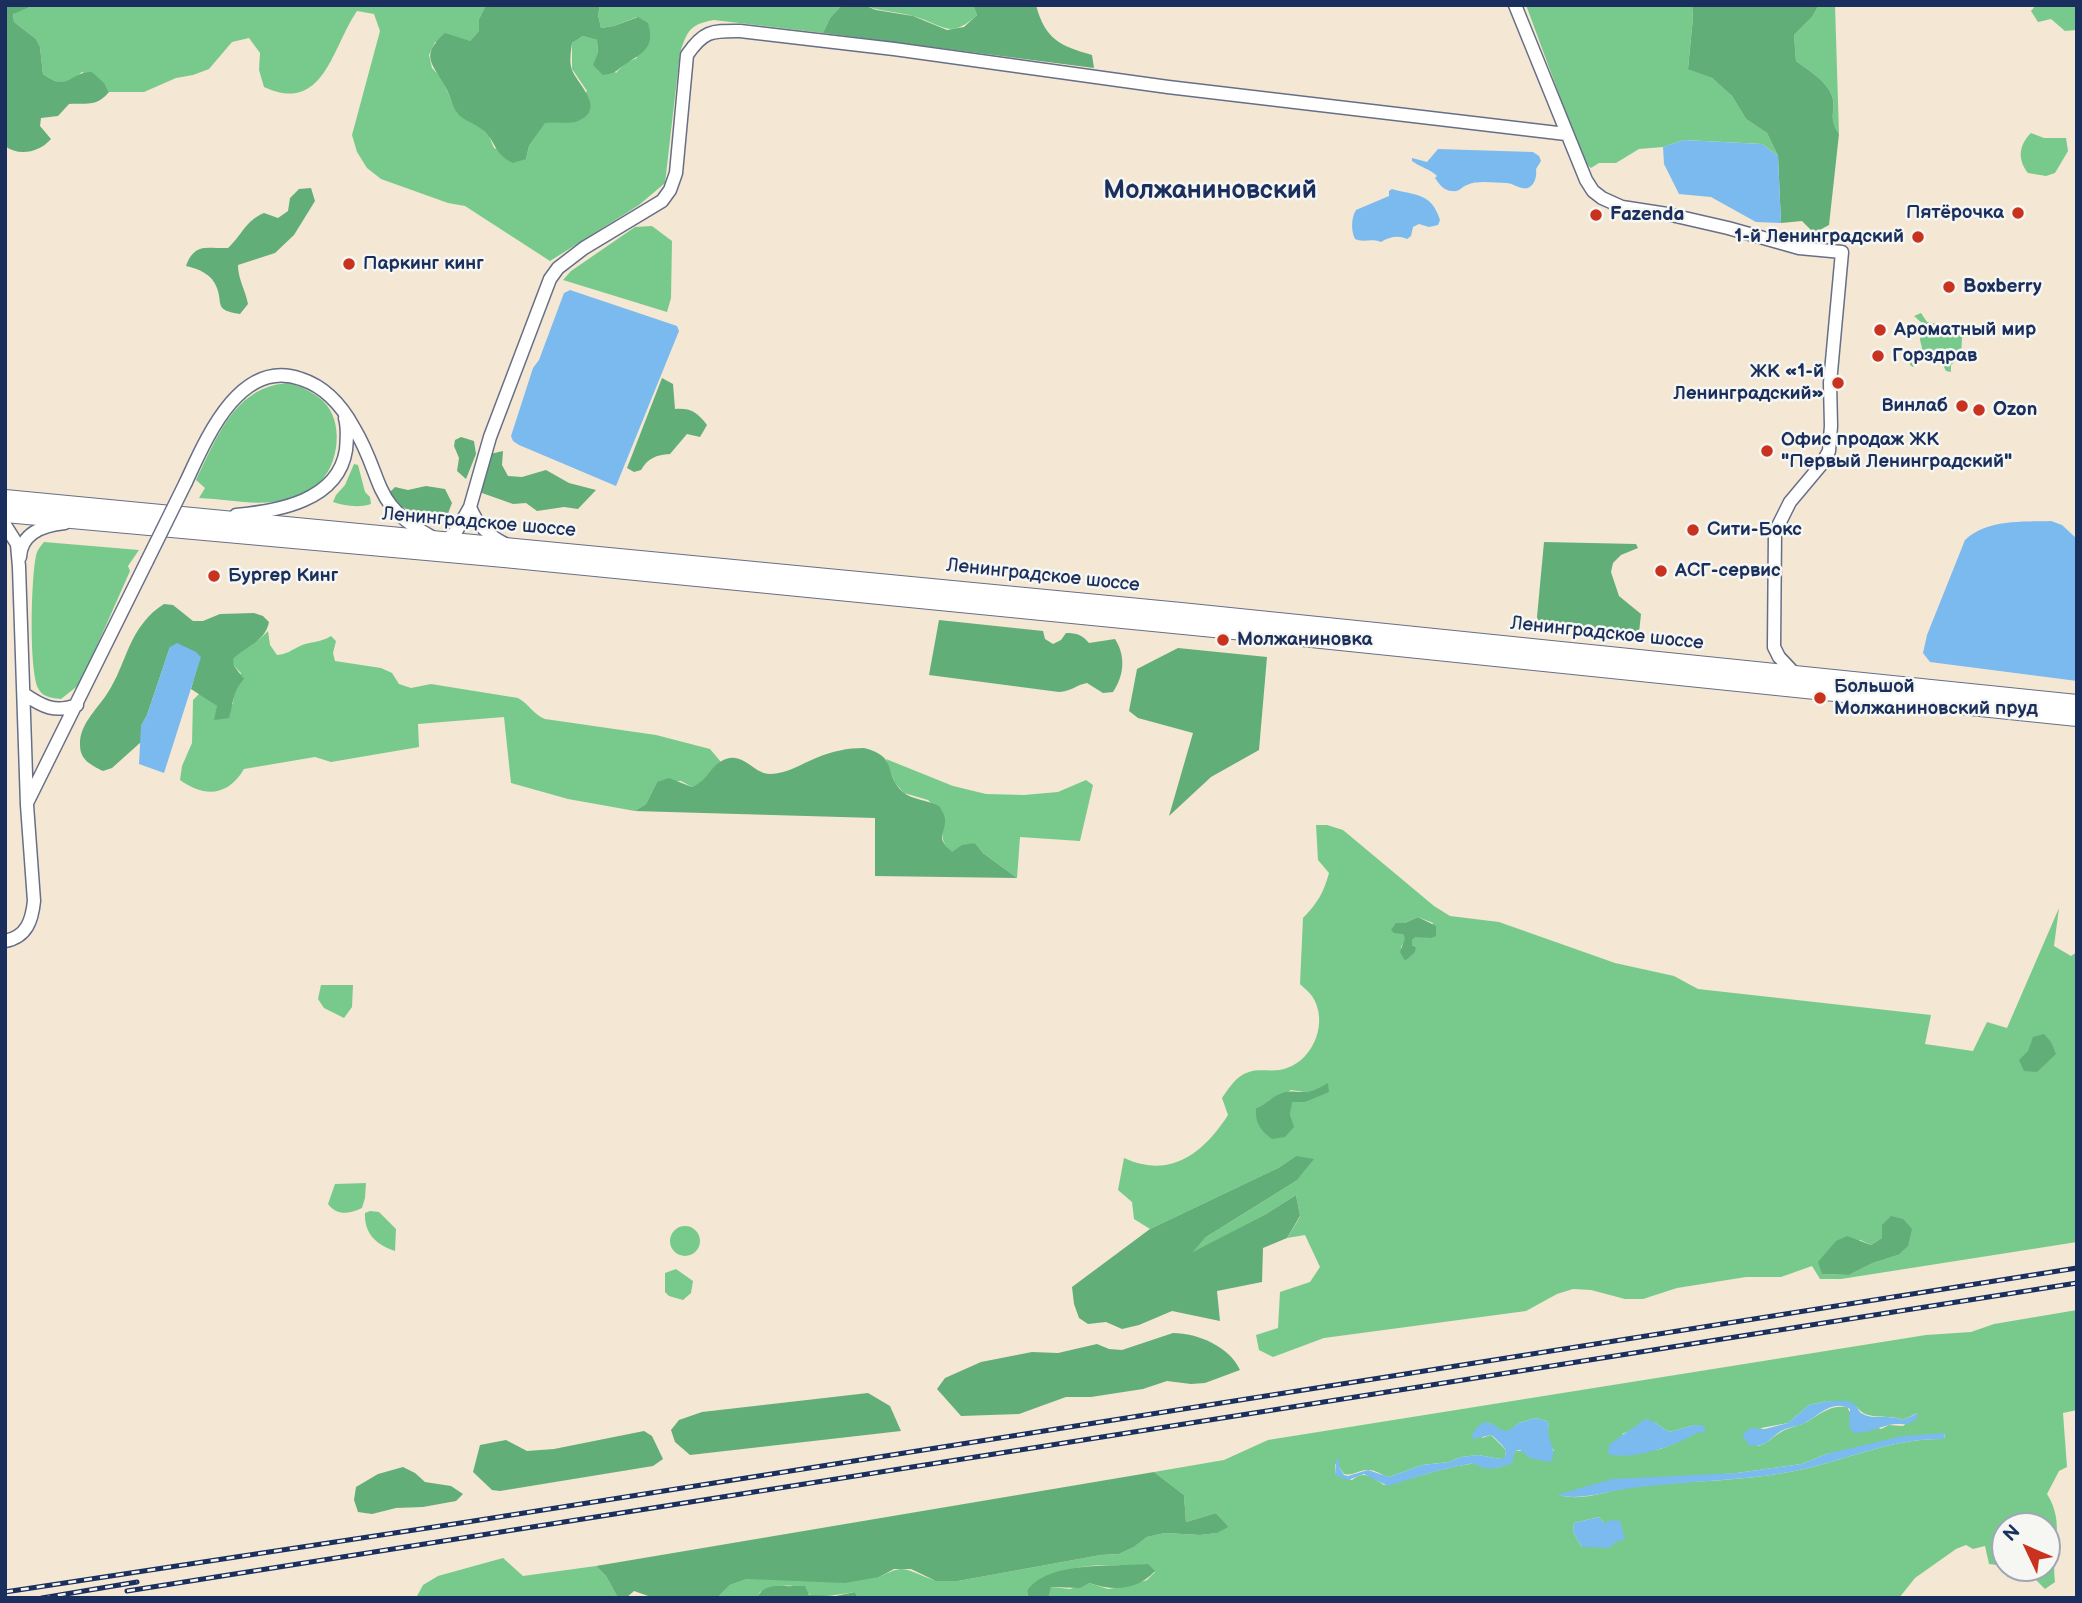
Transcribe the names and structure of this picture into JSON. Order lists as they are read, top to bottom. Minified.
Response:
{"streets":{"highway":["Ленинградское шоссе"]},"districts":["Молжаниновский"],"places":["Пятёрочка","Fazenda","1-й Ленинградский","Паркинг кинг","Boxberry","Ароматный мир","Горздрав","ЖК «1-й Ленинградский»","Винлаб","Ozon","Офис продаж ЖК \"Первый Ленинградский\"","Сити-Бокс","АСГ-сервис","Бургер Кинг","Молжаниновка","Большой Молжаниновский пруд"],"north":"top left"}
